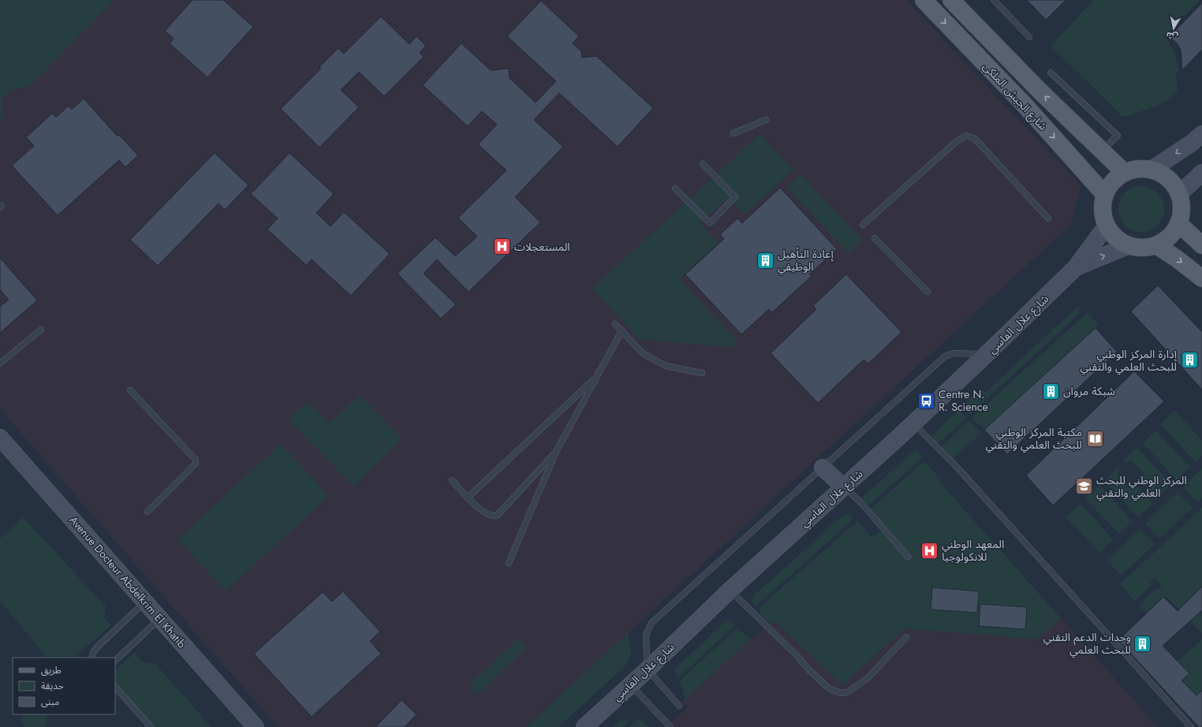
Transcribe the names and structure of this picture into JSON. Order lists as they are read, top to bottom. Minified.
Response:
{"streets":{"main road":["شارع الجيش الملكي"],"street":["شارع علال الفاسي","Avenue Docteur Abdelkrim El Khatib"]},"crossings":[["شارع الجيش الملكي","شارع علال الفاسي"]],"places":{"hospital":["المستعجلات","المعهد الوطني للانكولوجيا"],"building":["إعادة التأهيل الوظيفي","إدارة المركز الوطني للبحث العلمي والتقني","شبكة مروان","وحدات الدعم التقني للبحث العلمي"],"bus stop":["Centre N. R. Science"],"library":["مكتبة المركز الوطني للبحث العلمي والتقني"],"school or university":["المركز الوطني للبحث العلمي والتقني"]},"legend":["طريق","حديقة","مبنى"],"north":"bottom"}
